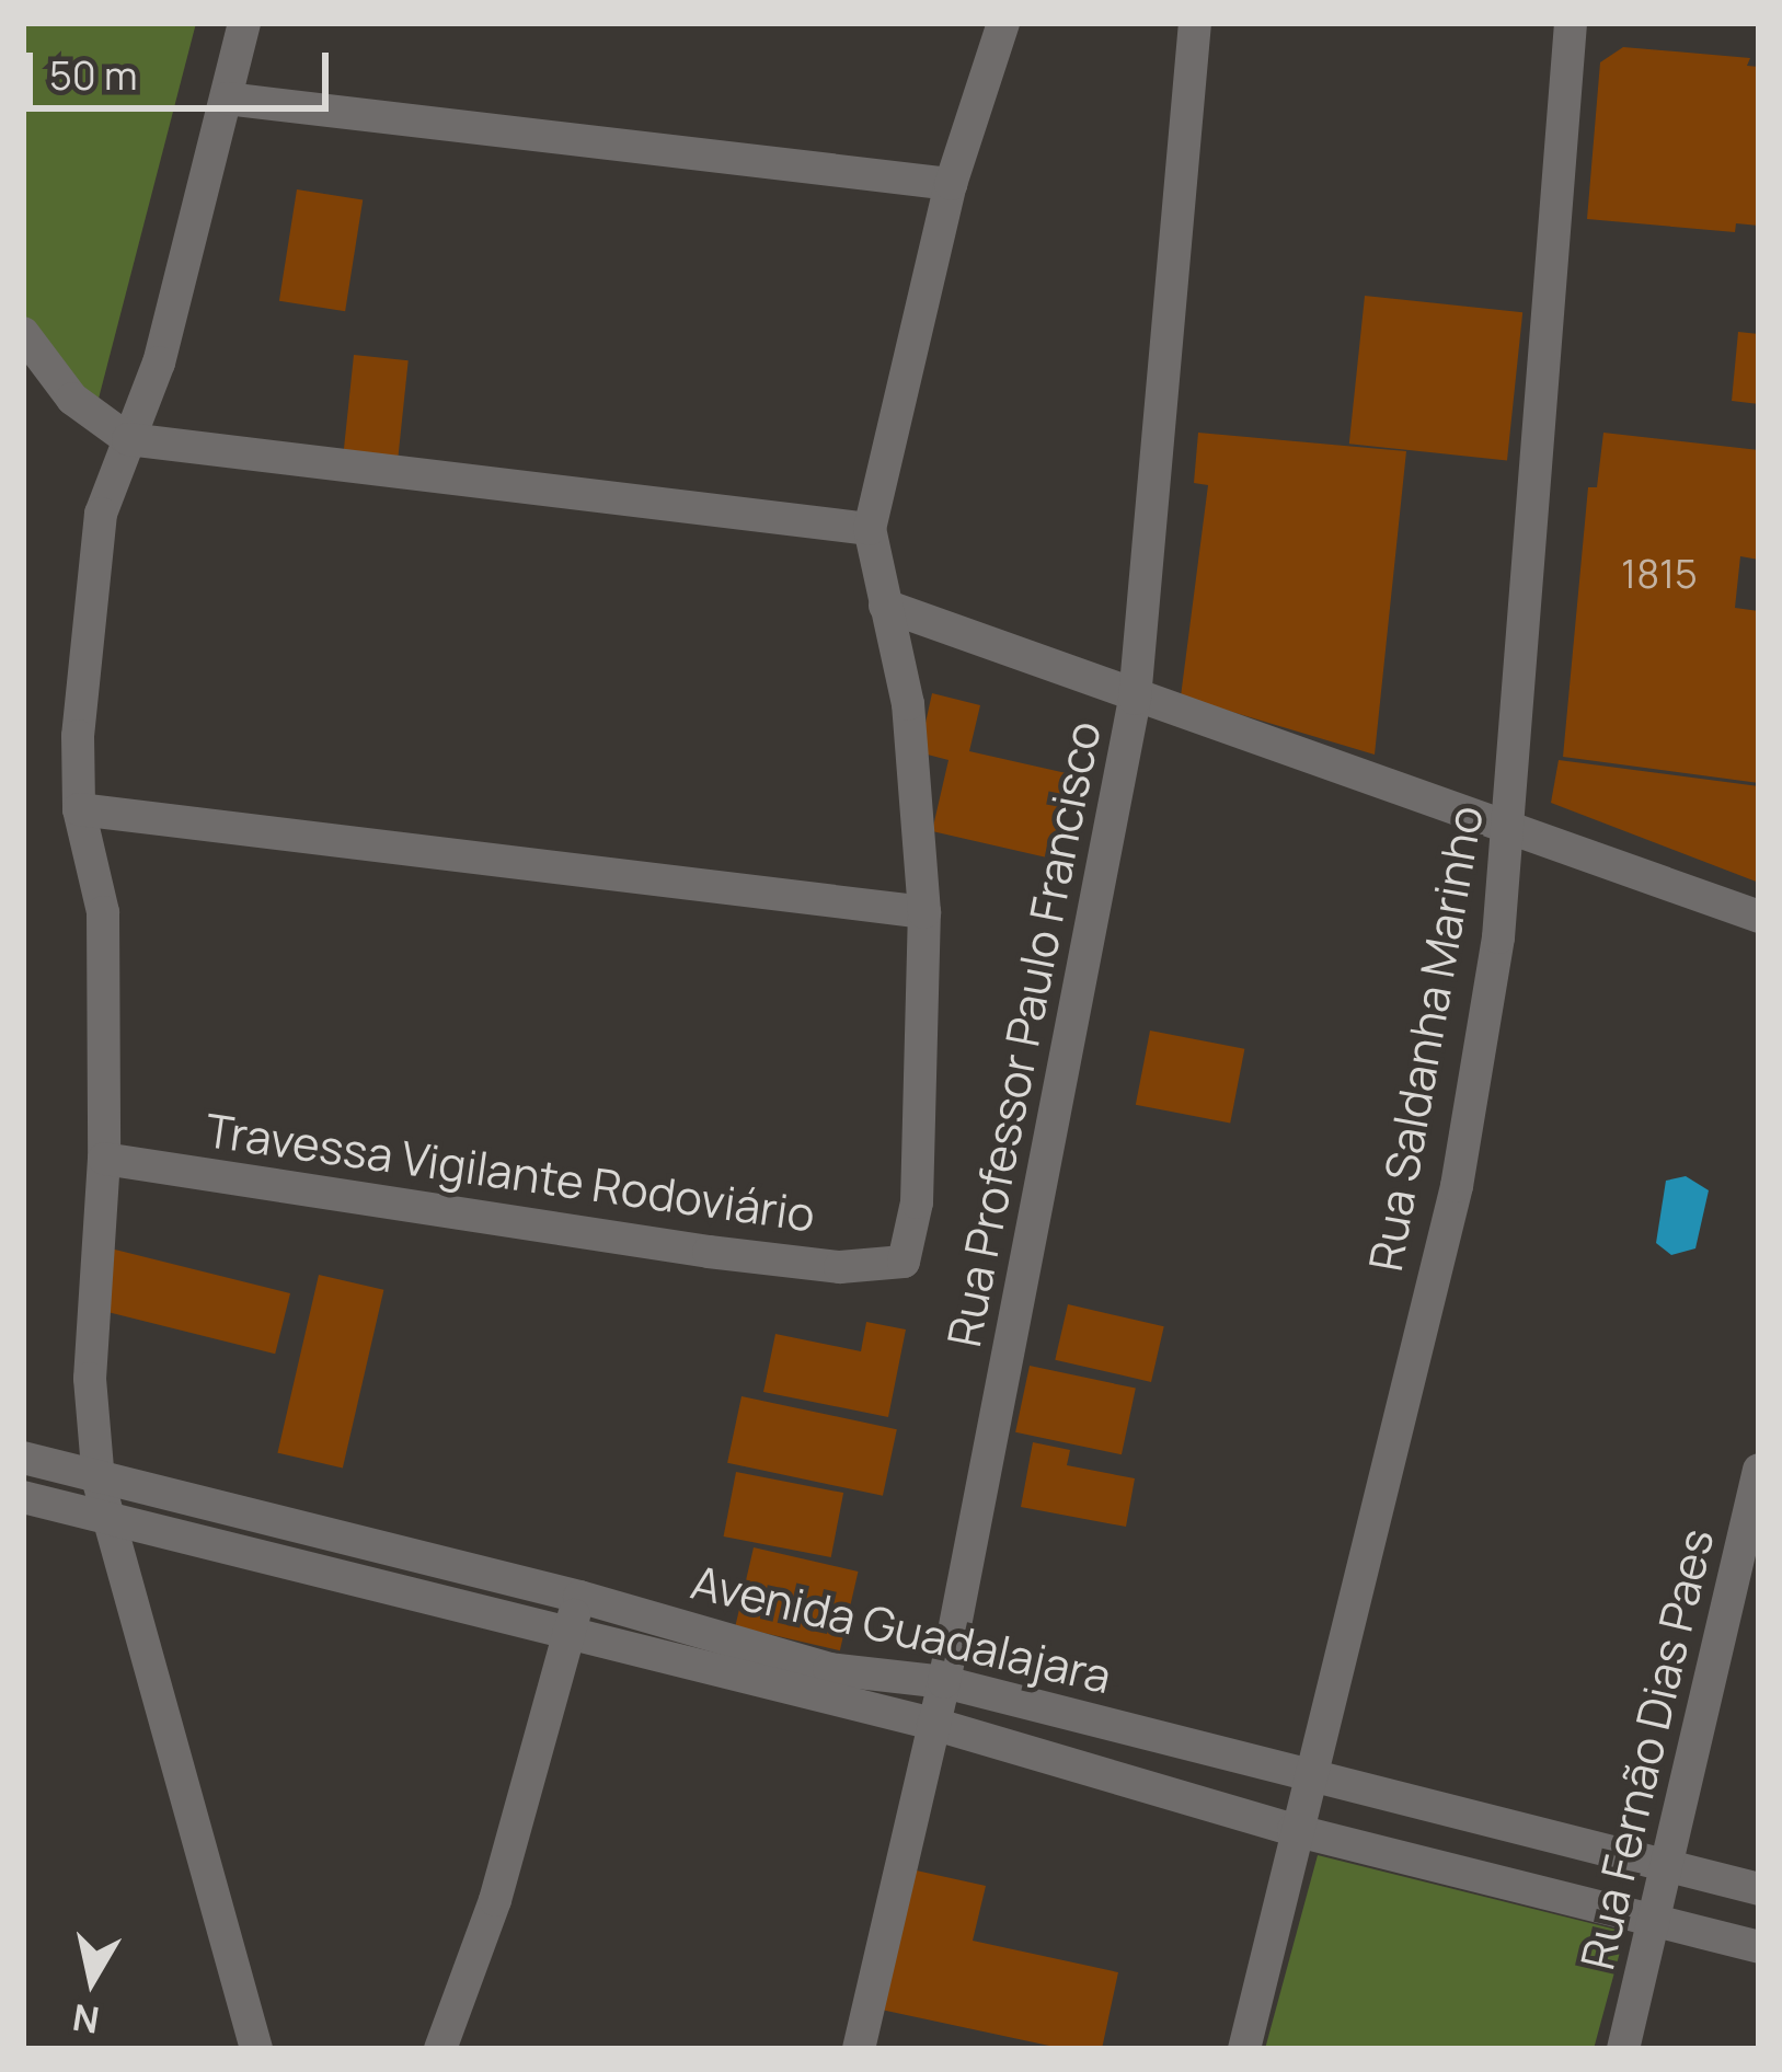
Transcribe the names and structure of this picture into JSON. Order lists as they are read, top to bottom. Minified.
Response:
{"streets":{"street":["Rua Professor Paulo Francisco","Rua Saldanha Marinho","Travessa Vigilante Rodoviário","Avenida Guadalajara","Rua Fernão Dias Paes"]},"crossings":[["Rua Professor Paulo Francisco","Avenida Guadalajara"],["Rua Saldanha Marinho","Avenida Guadalajara"],["Avenida Guadalajara","Rua Fernão Dias Paes"]],"house_numbers":["1815"],"scale_bar":"50 m","north":"bottom"}
